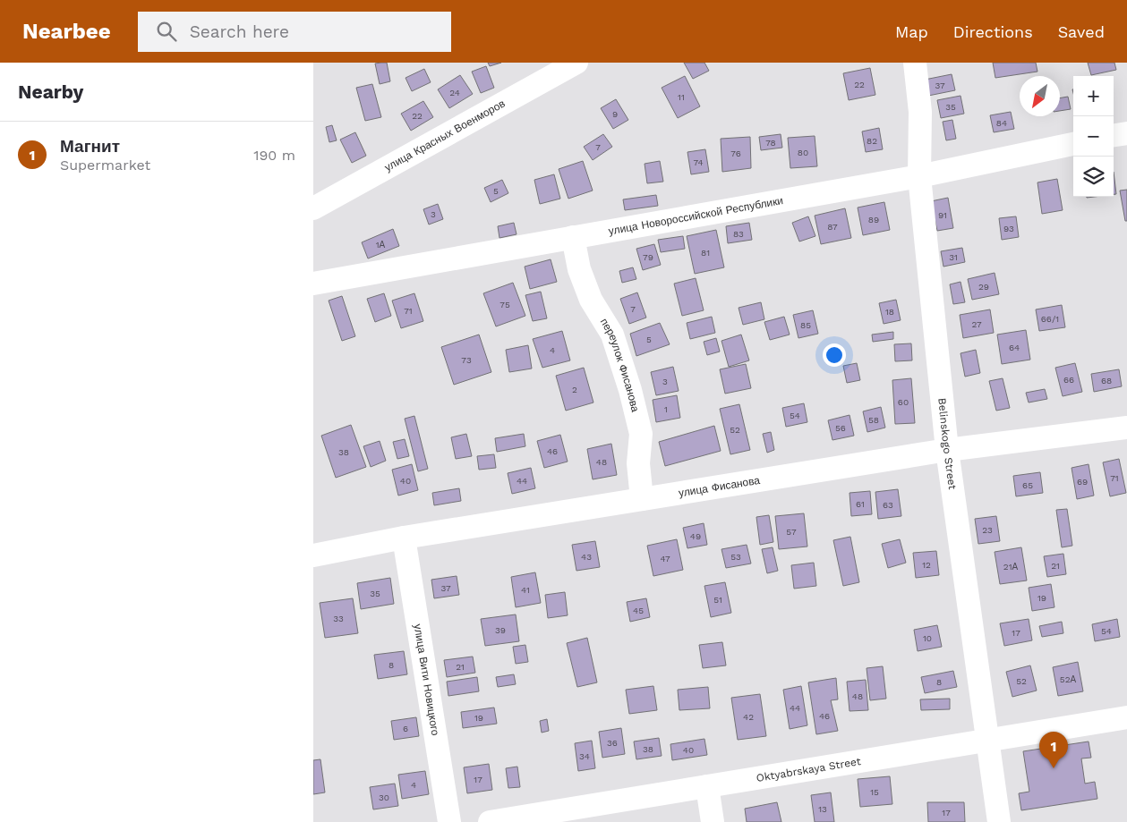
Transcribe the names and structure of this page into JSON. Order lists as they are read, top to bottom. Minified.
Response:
{"streets":{"street":["улица Красных Военморов","улица Новороссийской Республики","переулок Фисанова","Belinskogo Street","улица Фисанова","улица Вити Новицкого","Oktyabrskaya Street"]},"crossings":[["улица Новороссийской Республики","переулок Фисанова"],["улица Новороссийской Республики","Belinskogo Street"],["переулок Фисанова","улица Фисанова"],["Belinskogo Street","улица Фисанова"],["Belinskogo Street","Oktyabrskaya Street"],["улица Фисанова","улица Вити Новицкого"]],"house_numbers":["22","37","24","11","35","9","22","84","82","78","7","80","76","74","5","3","91","89","87","93","83","1А","81","79","31","29","75","7","71","18","66/1","27","85","5","64","4","73","66","68","3","2","60","1","54","58","56","52","46","38","48","71","40","44","69","65","61","63","23","57","49","43","53","47","12","21","21А","37","41","35","19","51","45","33","39","54","17","10","8","21","52А","52","8","48","44","46","42","19","6","36","38","40","34","17","4","15","30","13","17"],"north":"bottom left","page":{"header":"Nearbee","search":"Search here","nav":["Map","Directions","Saved"],"heading":"Nearby","map_buttons":["+","−"],"list":[{"mark":"1","name":"Магнит","note":"Supermarket","value":"190 m"}],"pins":"1"}}
